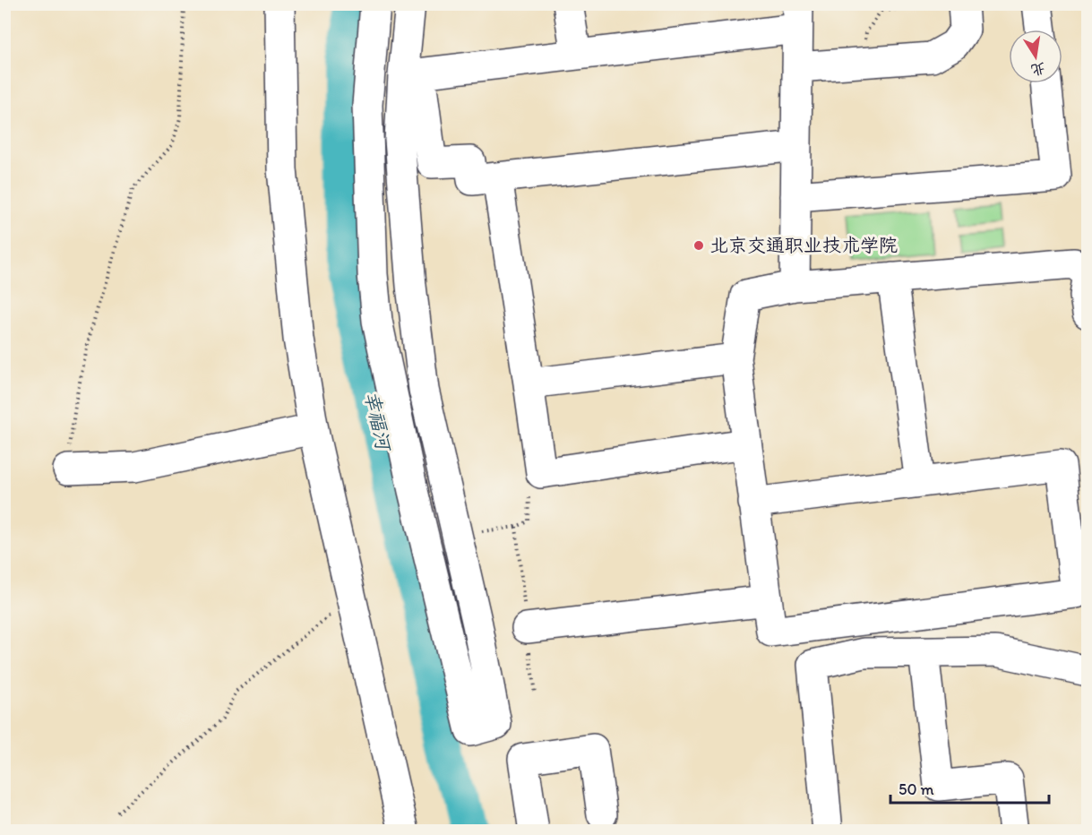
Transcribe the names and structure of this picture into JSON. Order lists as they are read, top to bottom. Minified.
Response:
{"water":["幸福河"],"places":["北京交通职业技术学院"],"scale_bar":"50 m","north":"bottom"}
